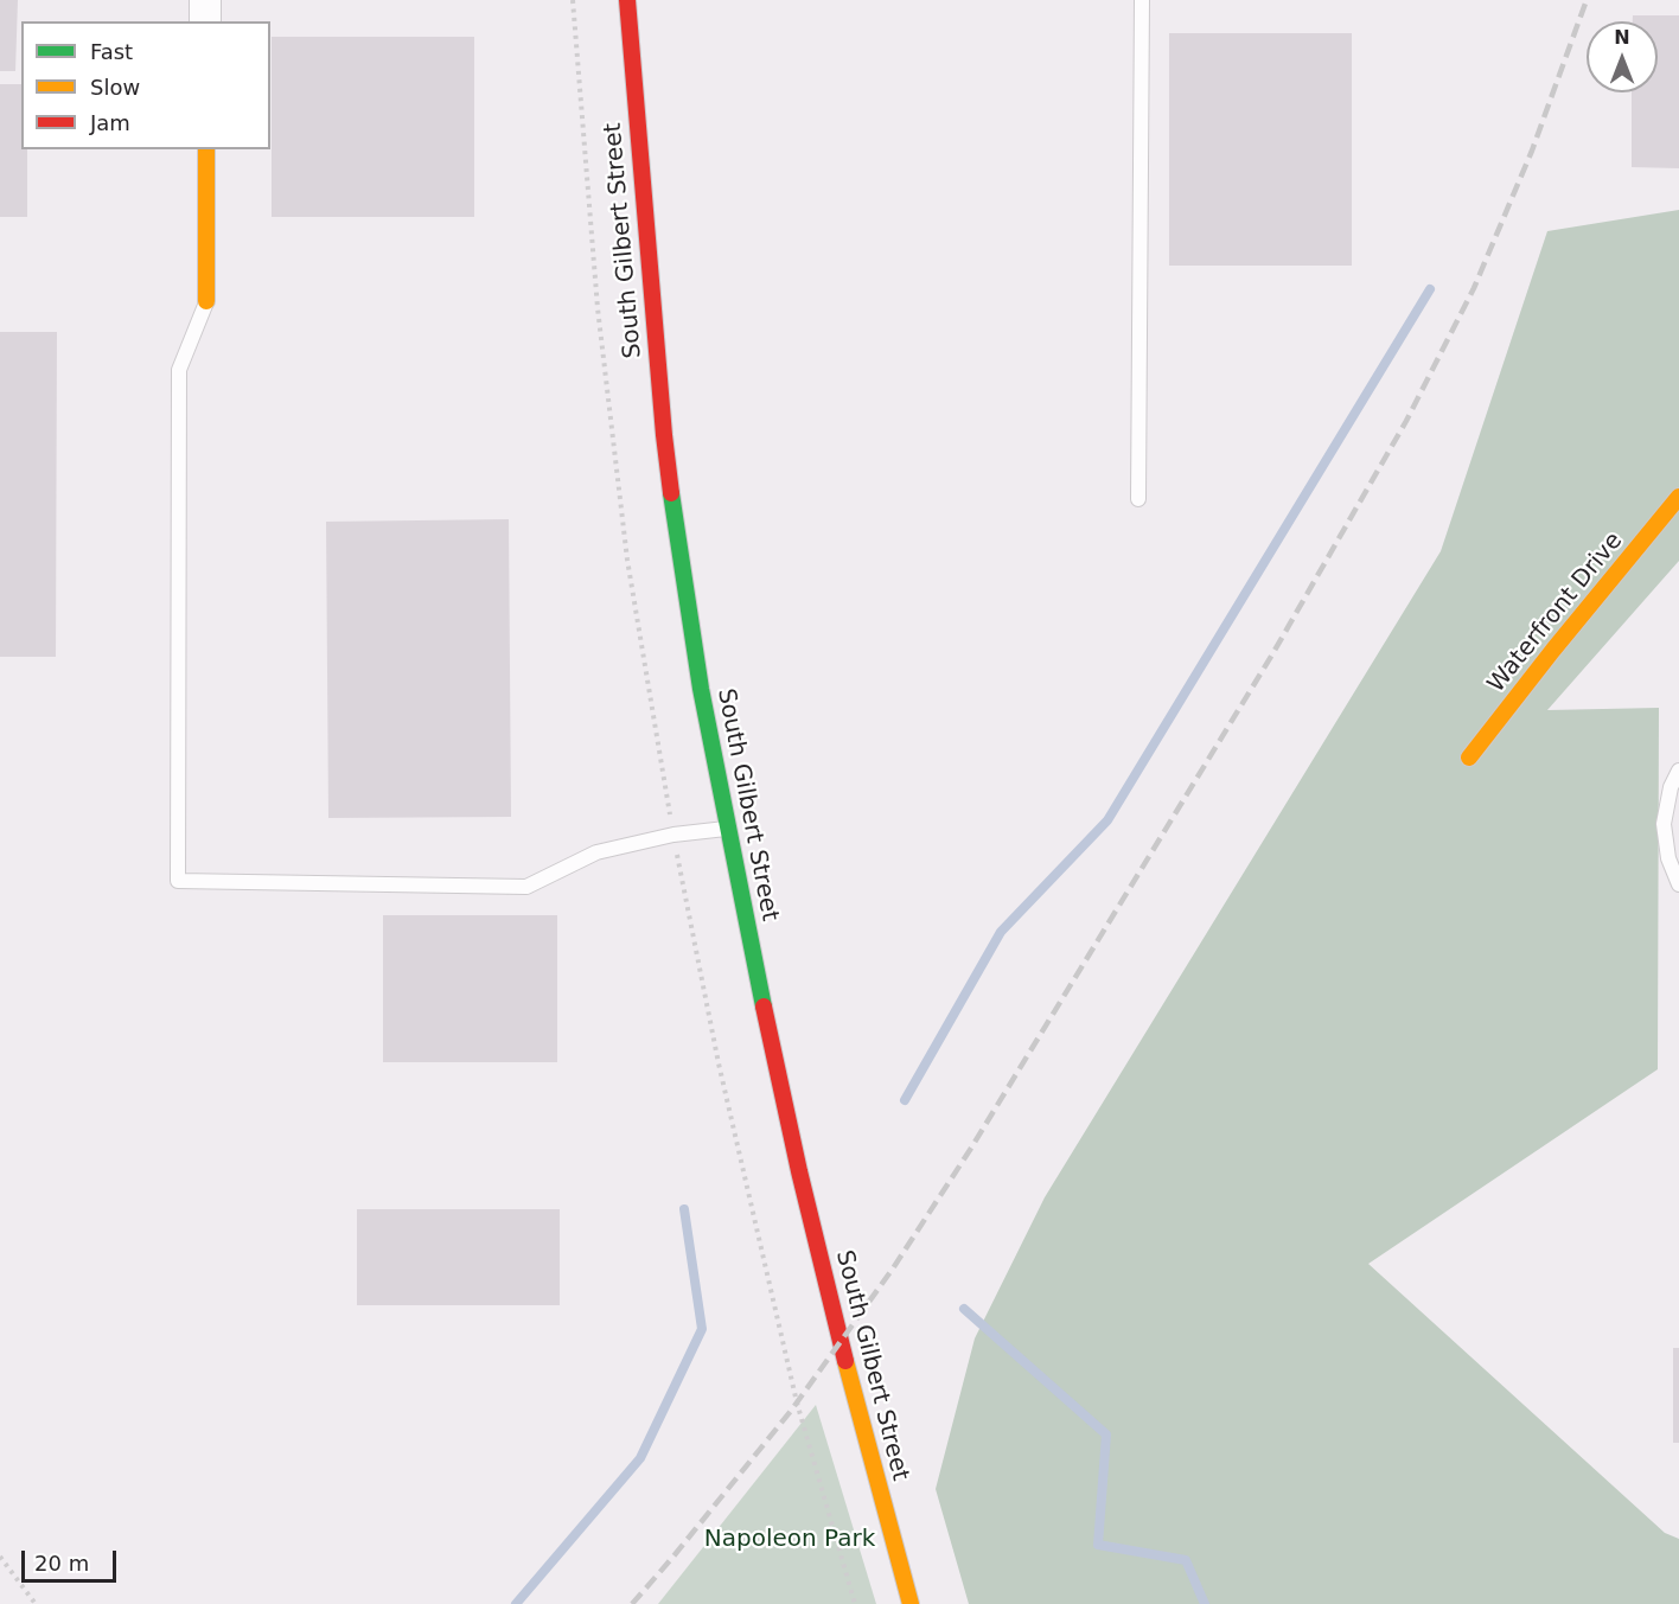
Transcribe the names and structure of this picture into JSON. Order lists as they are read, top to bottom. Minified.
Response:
{"streets":{"main road":["South Gilbert Street","Waterfront Drive"]},"parks":["Napoleon Park"],"legend":["Fast","Slow","Jam"],"scale_bar":"20 m","north":"top"}
